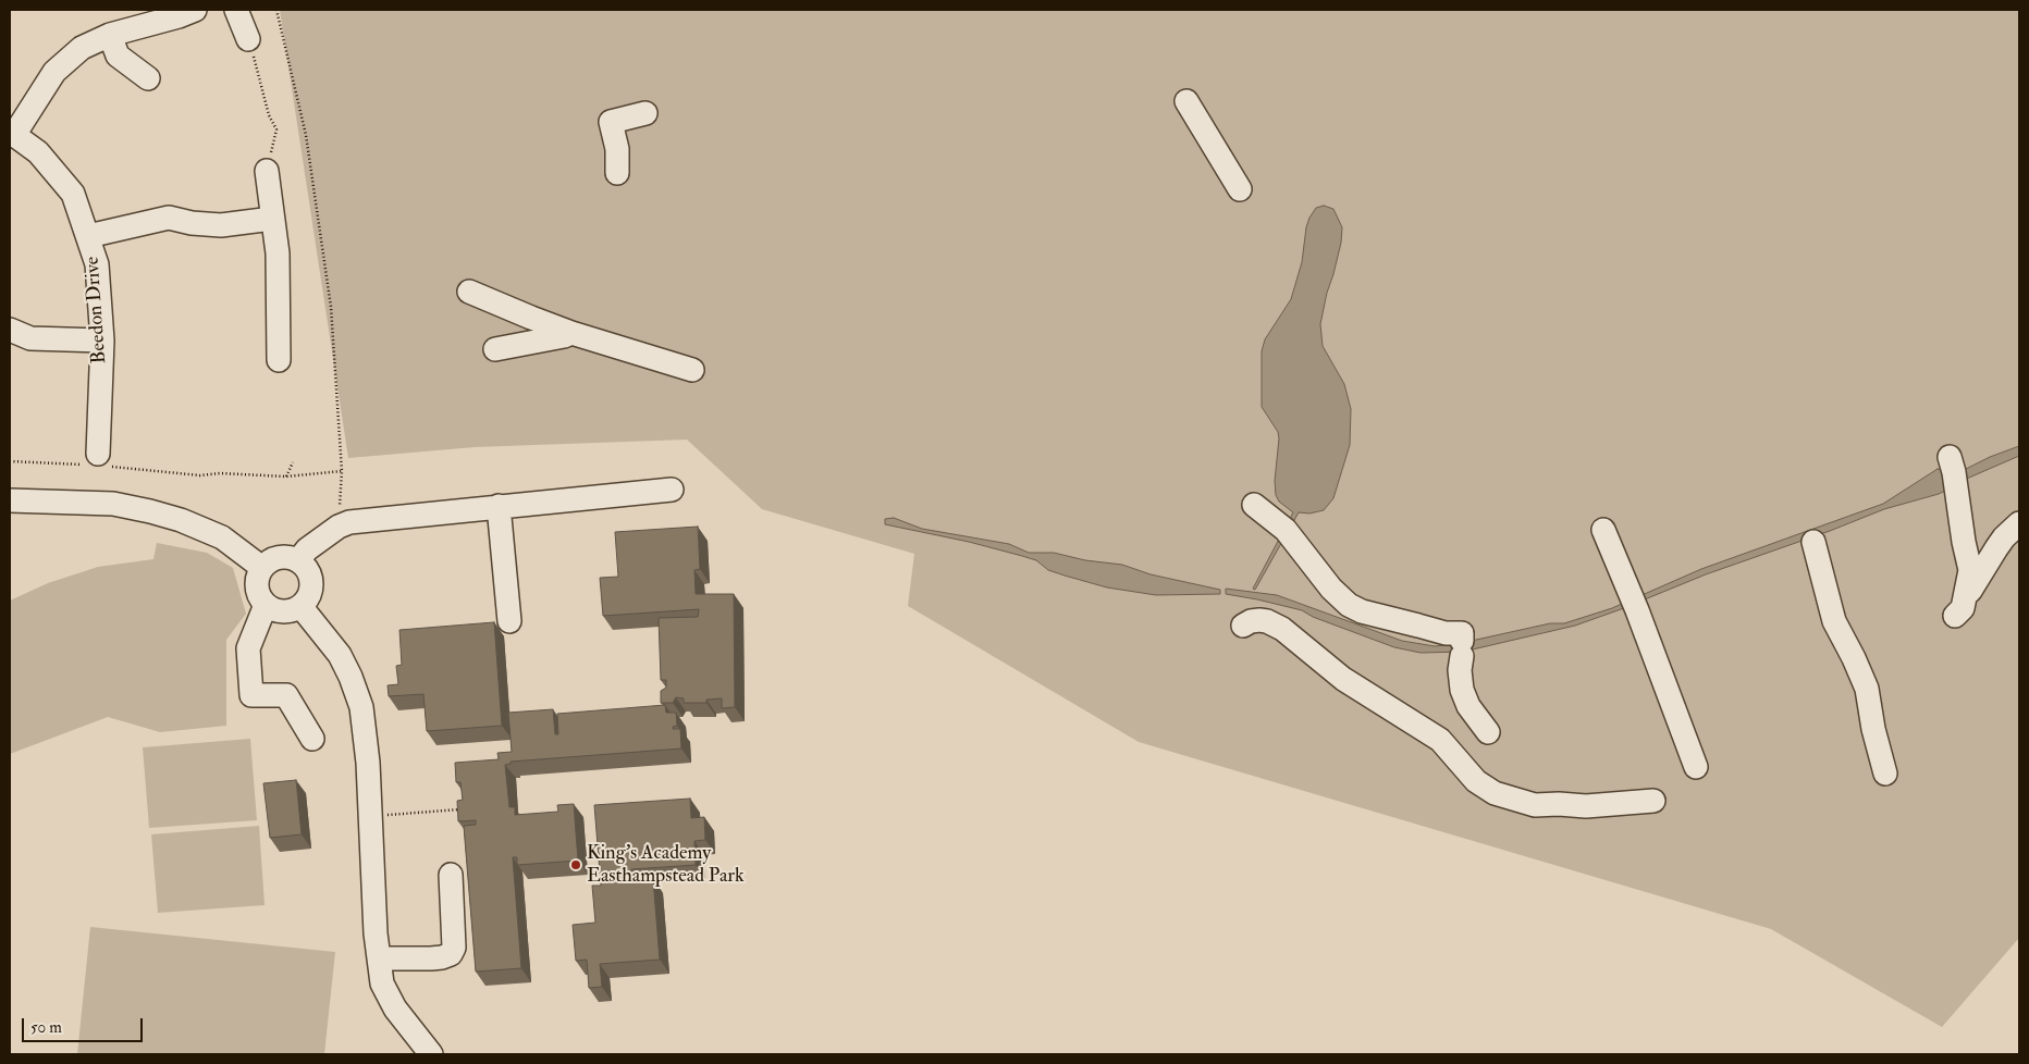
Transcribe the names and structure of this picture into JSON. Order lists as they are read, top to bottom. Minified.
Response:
{"streets":{"street":["Beedon Drive"]},"places":["King's Academy Easthampstead Park"],"scale_bar":"50 m"}
